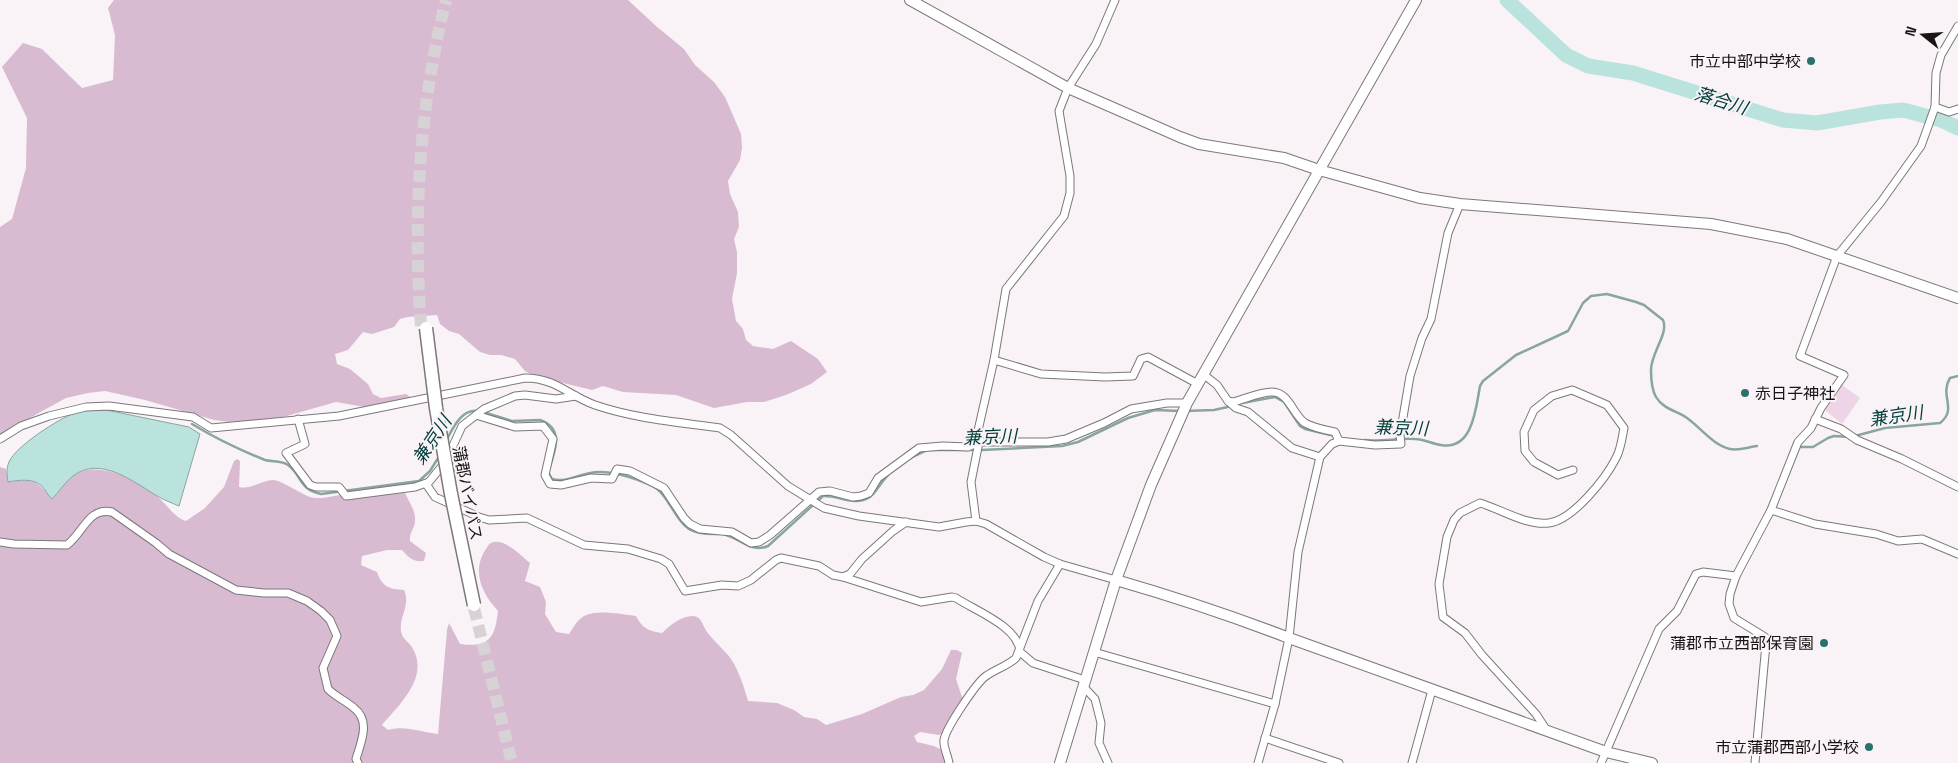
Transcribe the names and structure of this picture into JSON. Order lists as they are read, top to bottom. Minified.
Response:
{"streets":{"highway":["蒲郡バイパス"]},"water":["落合川","兼京川"],"places":["市立中部中学校","赤日子神社","蒲郡市立西部保育園","市立蒲郡西部小学校"],"north":"left"}
